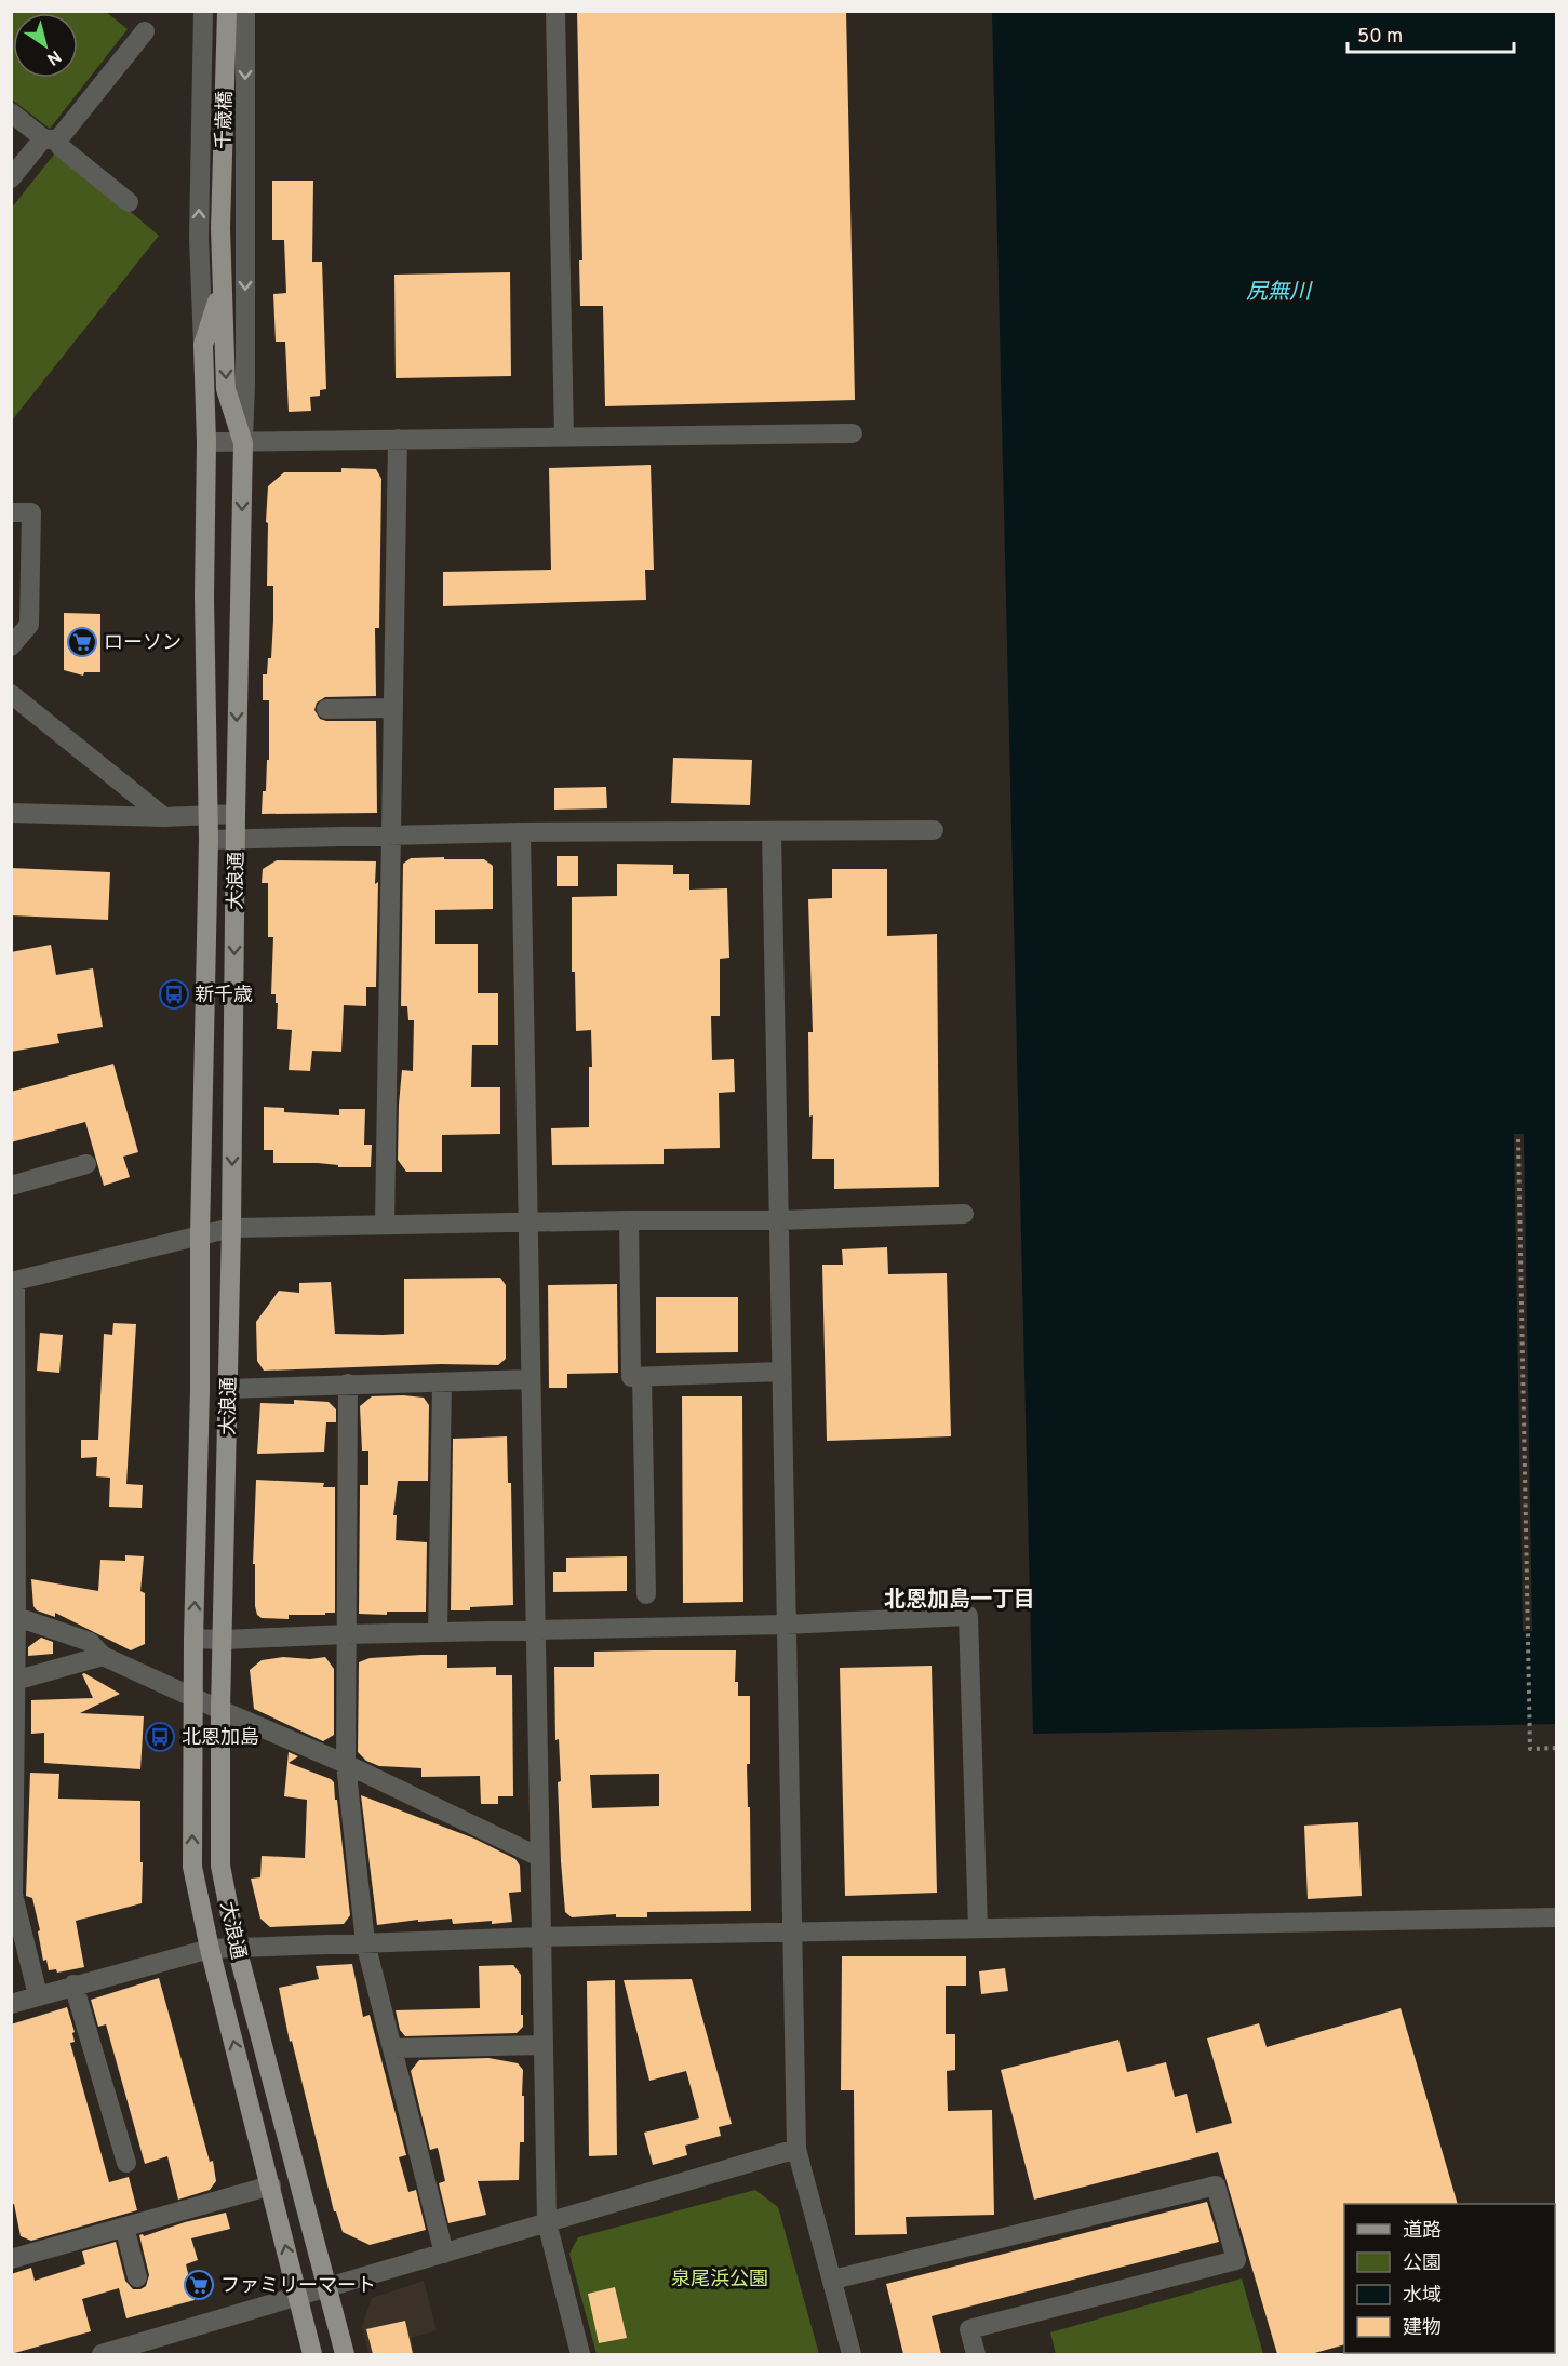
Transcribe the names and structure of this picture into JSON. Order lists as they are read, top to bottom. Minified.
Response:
{"streets":{"main road":["千歳橋","大浪通"]},"crossings":[["千歳橋","大浪通"]],"districts":["北恩加島一丁目"],"water":["尻無川"],"parks":["泉尾浜公園"],"places":{"supermarket":["ローソン","ファミリーマート"],"bus stop":["新千歳","北恩加島"]},"legend":["道路","公園","水域","建物"],"scale_bar":"50 m","north":"bottom right"}
